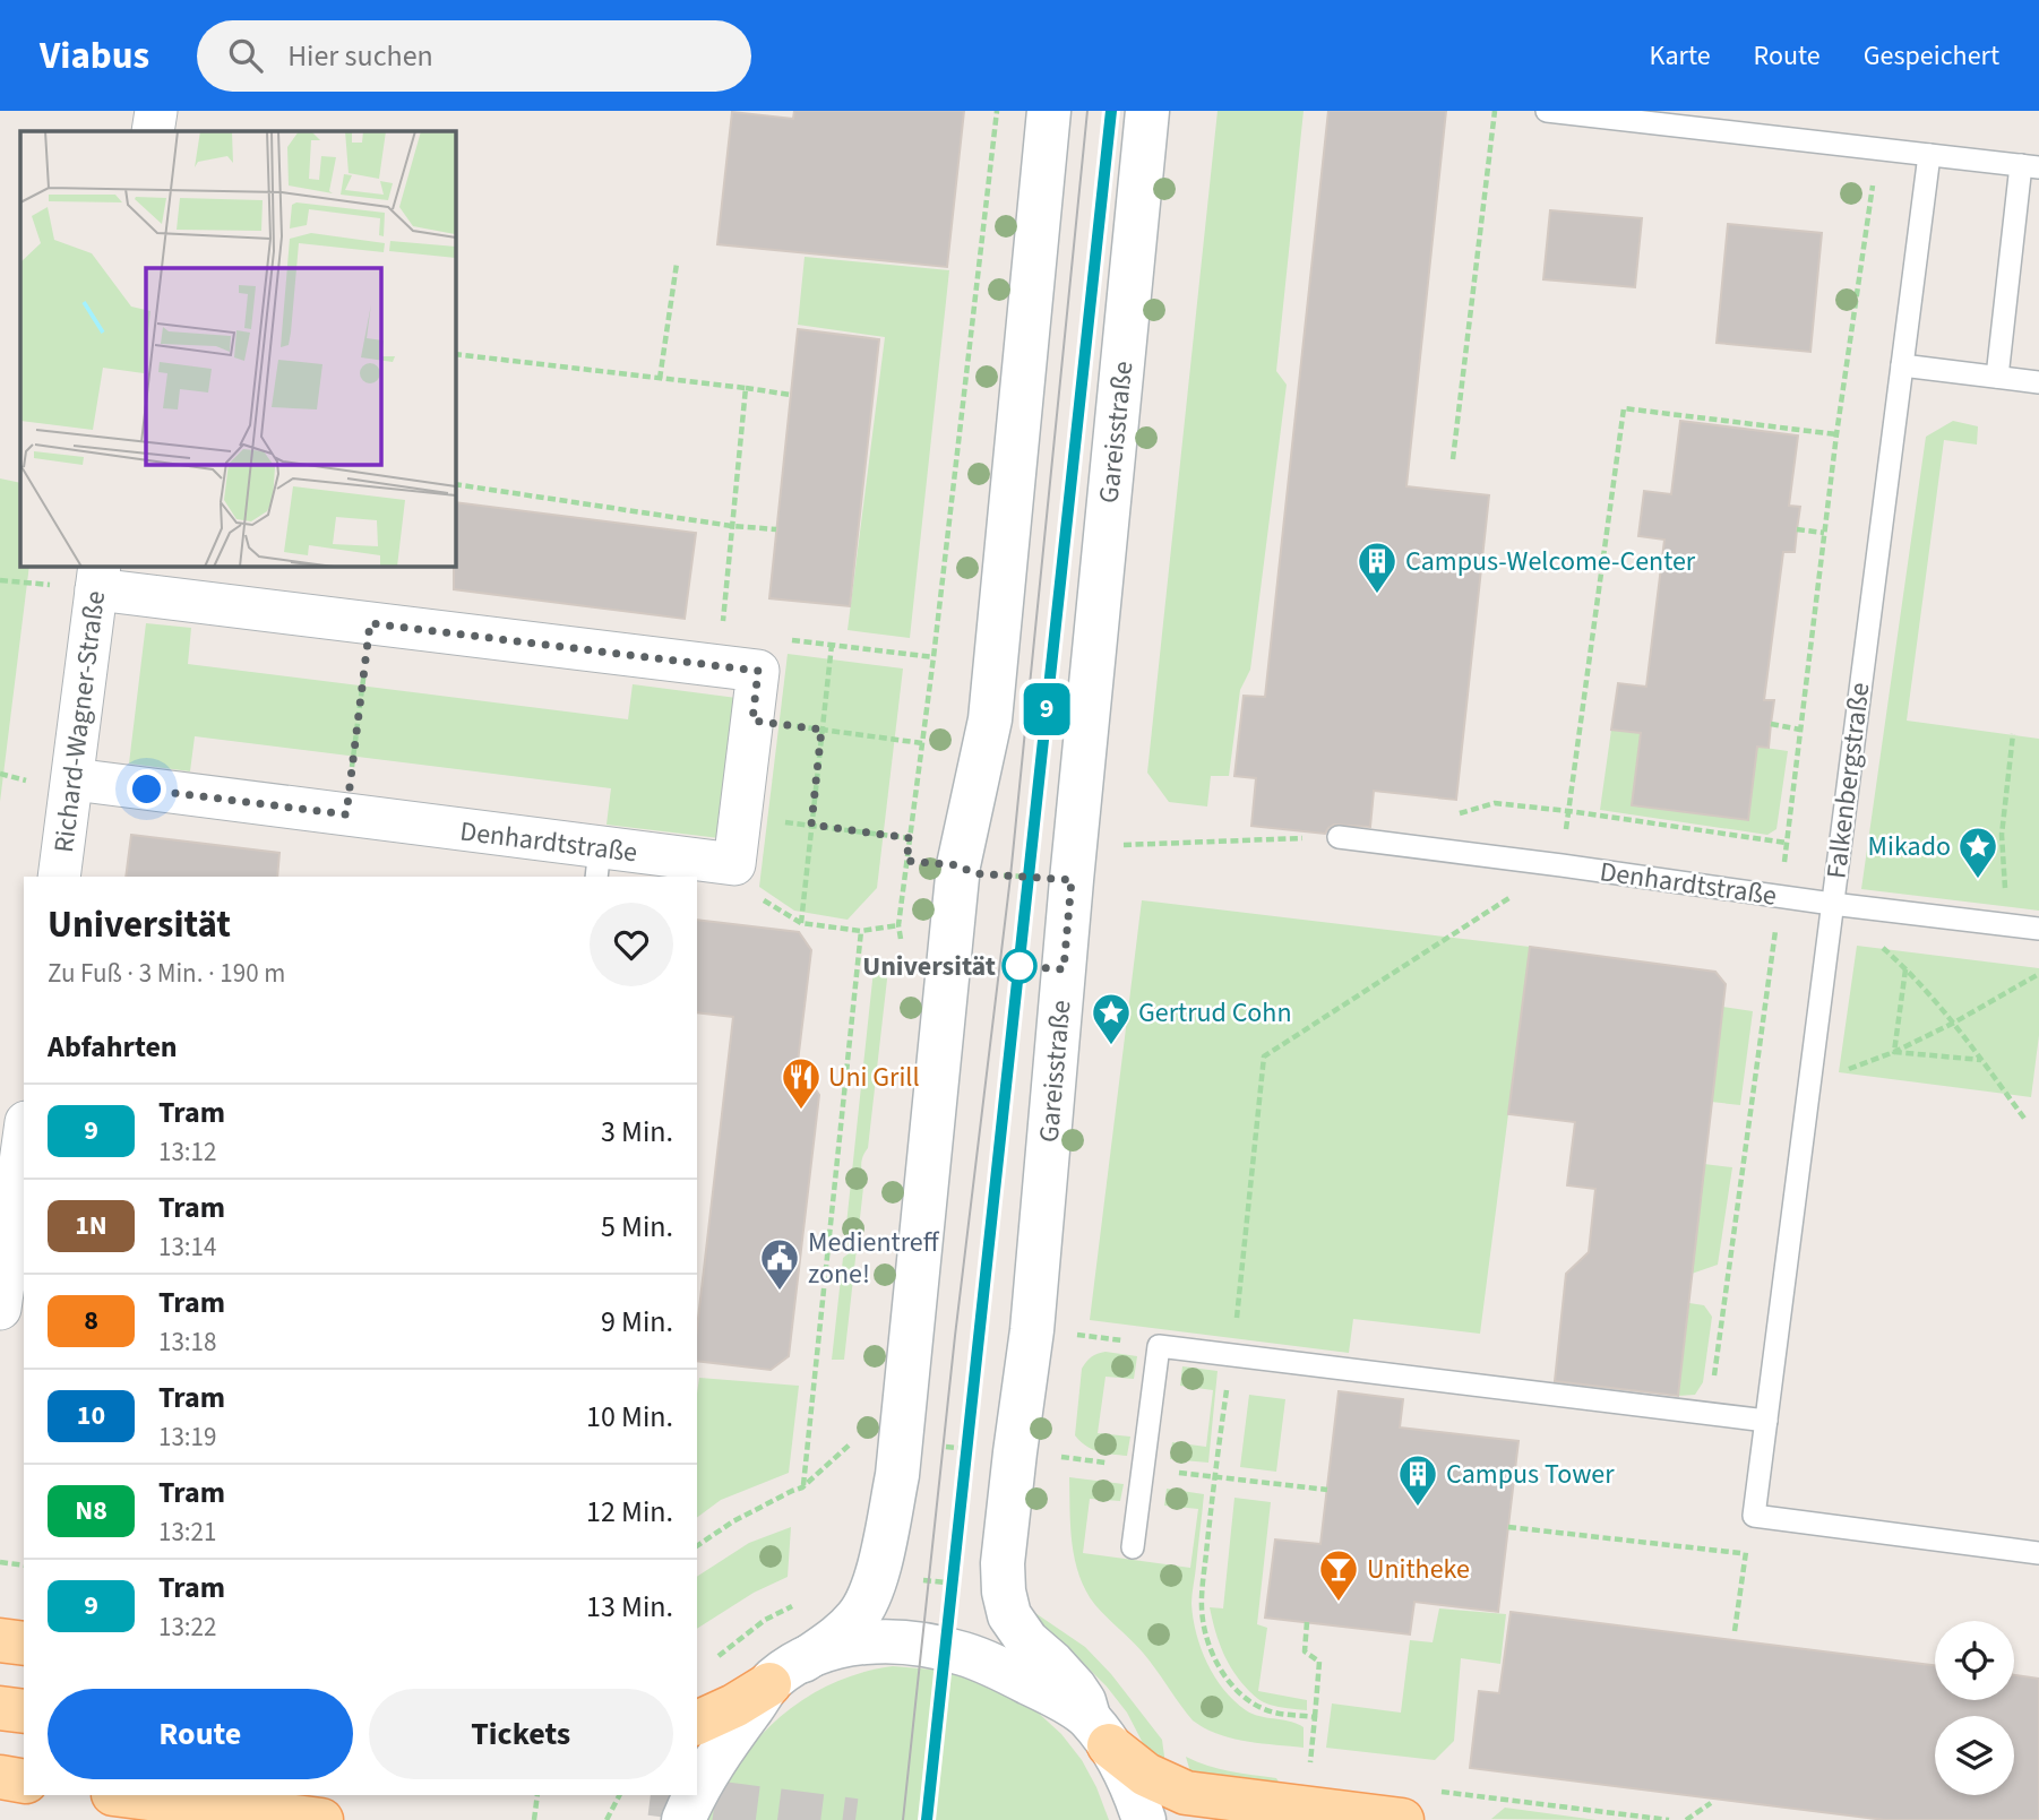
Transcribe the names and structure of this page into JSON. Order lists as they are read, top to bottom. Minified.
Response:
{"streets":{"main road":["Gareisstraße"],"street":["Richard-Wagner-Straße","Denhardtstraße"],"lane":["Falkenbergstraße"]},"crossings":[["Richard-Wagner-Straße","Denhardtstraße"],["Falkenbergstraße","Denhardtstraße"]],"places":{"building":["Campus-Welcome-Center","Campus Tower"],"place":["Mikado","Gertrud Cohn"],"other":["Universität"],"restaurant":["Uni Grill"],"public building":["Medientreff zone!"],"bar":["Unitheke"]},"lines":["tram line 9"],"page":{"header":"Viabus","search":"Hier suchen","nav":["Karte","Route","Gespeichert"],"on_map":"9","heading":[["Universität","Zu Fuß · 3 Min. · 190 m"],"Abfahrten"],"list":[{"mark":"9","name":"Tram","note":"13:12","value":"3 Min."},{"mark":"1N","name":"Tram","note":"13:14","value":"5 Min."},{"mark":"8","name":"Tram","note":"13:18","value":"9 Min."},{"mark":"10","name":"Tram","note":"13:19","value":"10 Min."},{"mark":"N8","name":"Tram","note":"13:21","value":"12 Min."},{"mark":"9","name":"Tram","note":"13:22","value":"13 Min."}],"buttons":["Route","Tickets"]}}
